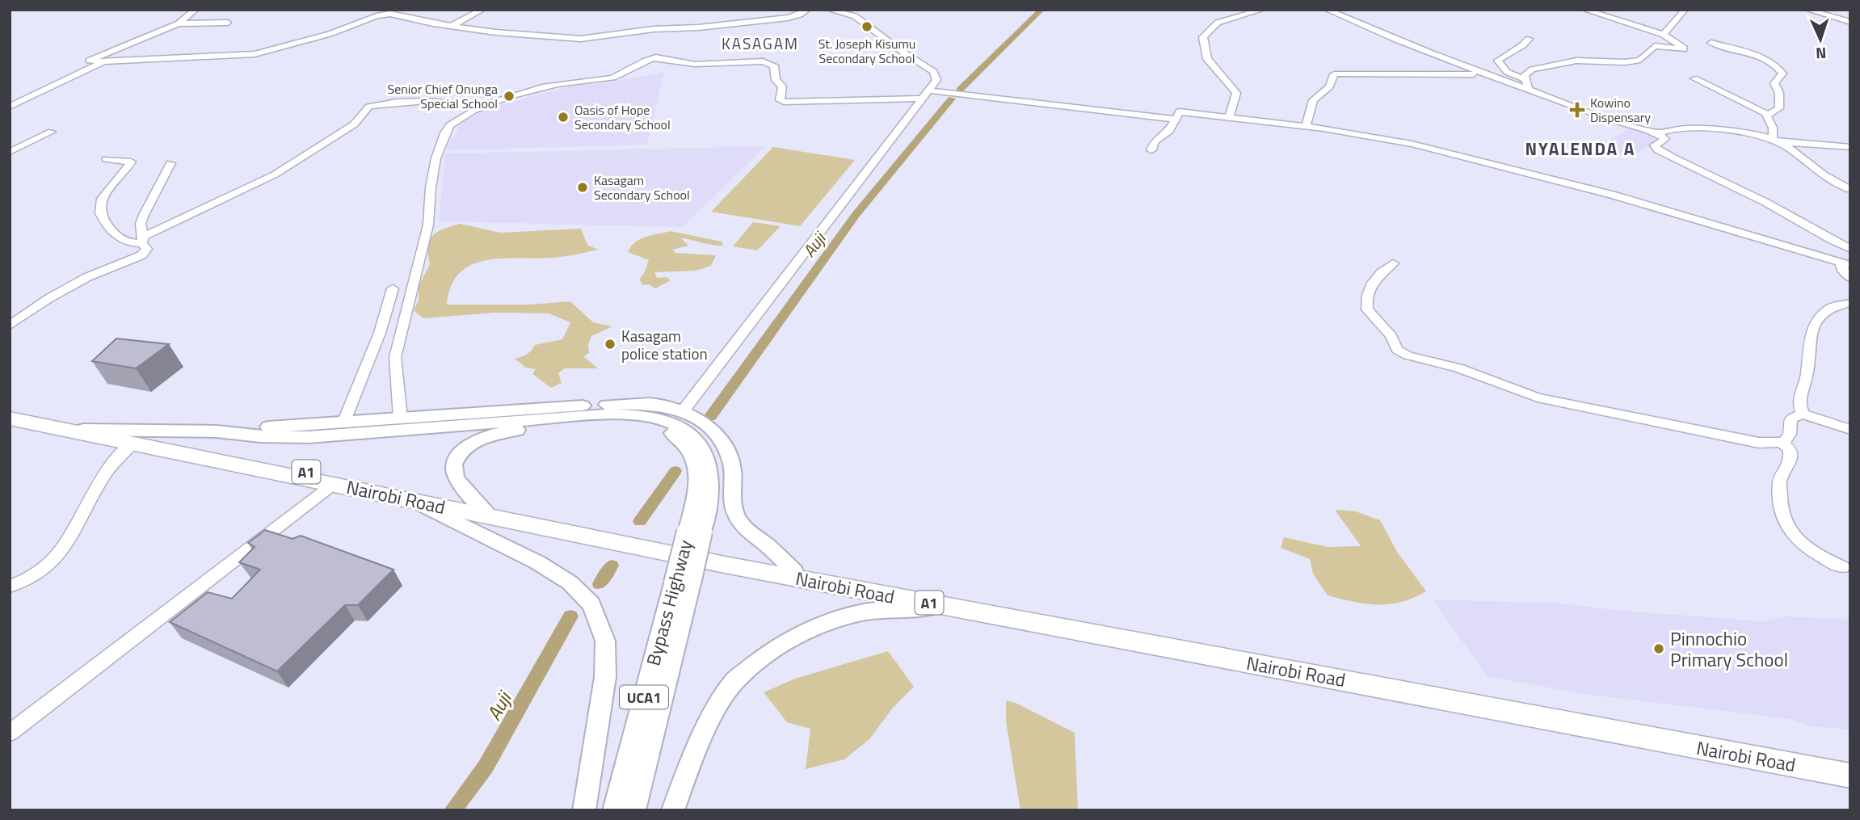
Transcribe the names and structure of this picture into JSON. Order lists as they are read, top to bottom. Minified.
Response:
{"streets":{"highway":["A1","Nairobi Road"],"main road":["Bypass Highway","UCA1"]},"districts":["KASAGAM","NYALENDA A"],"water":["Auji"],"places":{"other":["St. Joseph Kisumu Secondary School","Senior Chief Onunga Special School","Oasis of Hope Secondary School","Kasagam Secondary School","Kasagam police station","Pinnochio Primary School"],"health":["Kowino Dispensary"]},"north":"bottom"}
